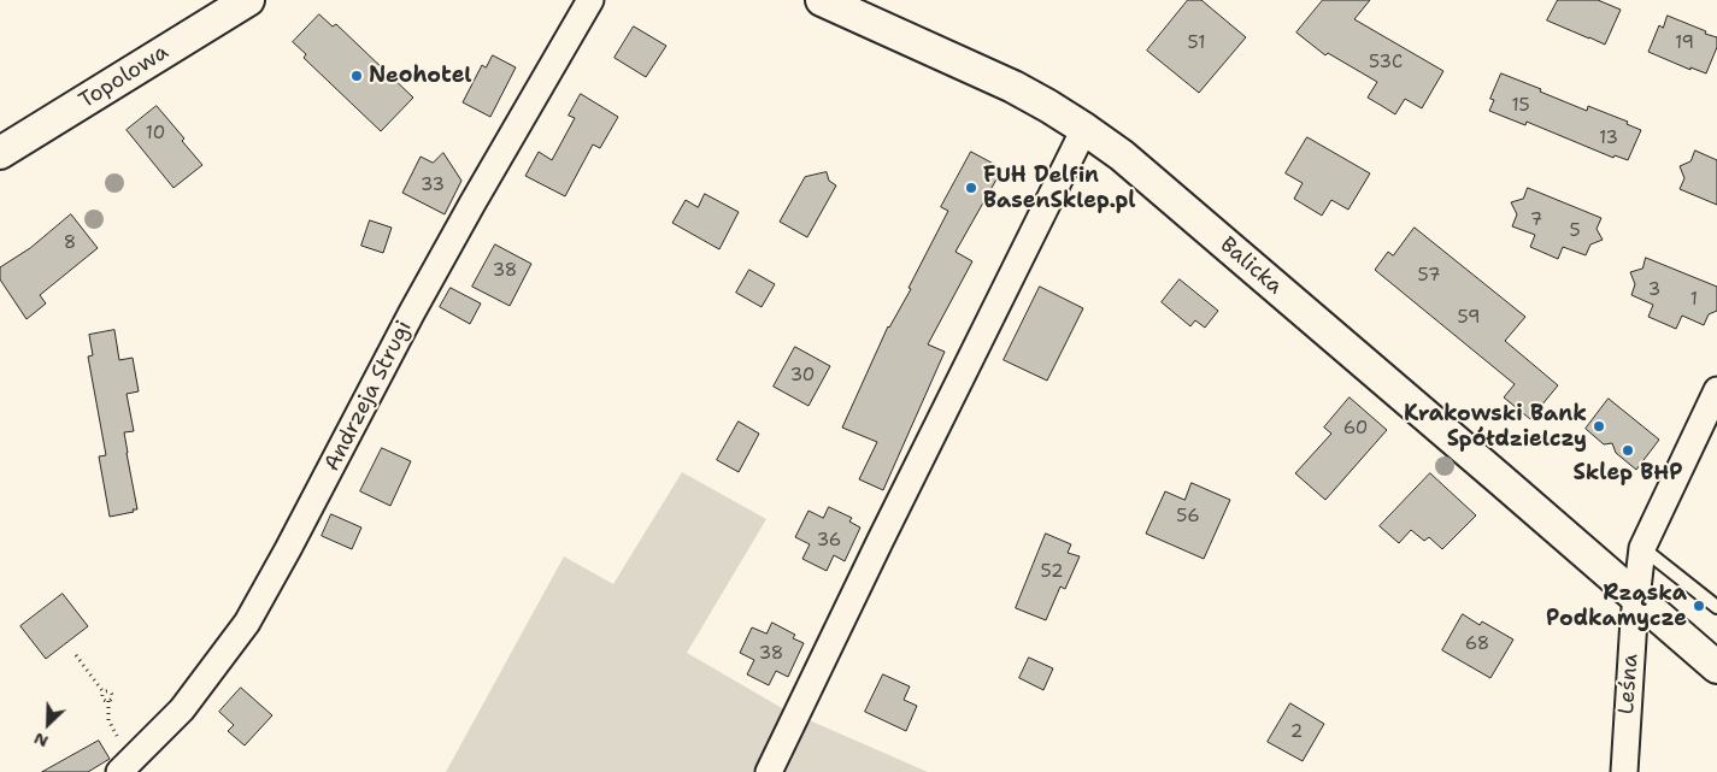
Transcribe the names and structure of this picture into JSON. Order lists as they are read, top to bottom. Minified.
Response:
{"streets":{"street":["Topolowa","Balicka","Andrzeja Strugi","Leśna"]},"crossings":[["Balicka","Leśna"]],"places":["Neohotel","FUH Delfin BasenSklep.pl","Krakowski Bank Spółdzielczy","Sklep BHP","Rząska Podkamycze"],"house_numbers":["51","19","53C","15","10","13","33","7","5","8","38","57","3","1","59","30","60","56","36","52","68","38","2"],"north":"bottom left"}
